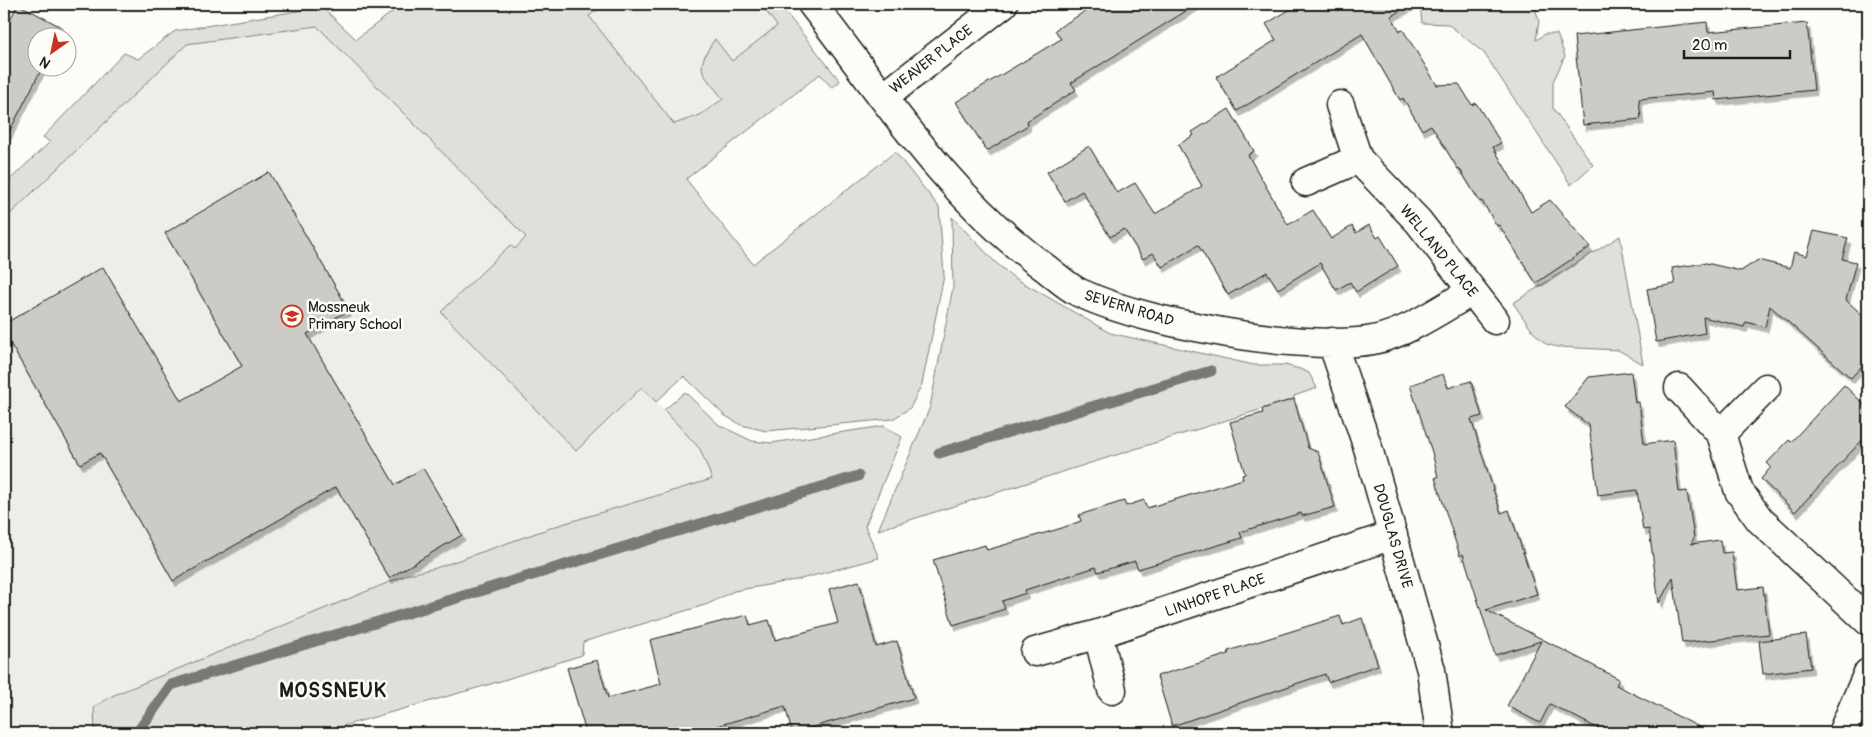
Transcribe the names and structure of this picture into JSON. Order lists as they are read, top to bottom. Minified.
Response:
{"streets":{"street":["WEAVER PLACE","WELLAND PLACE","SEVERN ROAD","DOUGLAS DRIVE","LINHOPE PLACE"]},"crossings":[["WEAVER PLACE","SEVERN ROAD"],["WELLAND PLACE","SEVERN ROAD"],["SEVERN ROAD","DOUGLAS DRIVE"],["DOUGLAS DRIVE","LINHOPE PLACE"]],"districts":["MOSSNEUK"],"places":{"school or university":["Mossneuk Primary School"]},"scale_bar":"20 m","north":"bottom left"}
